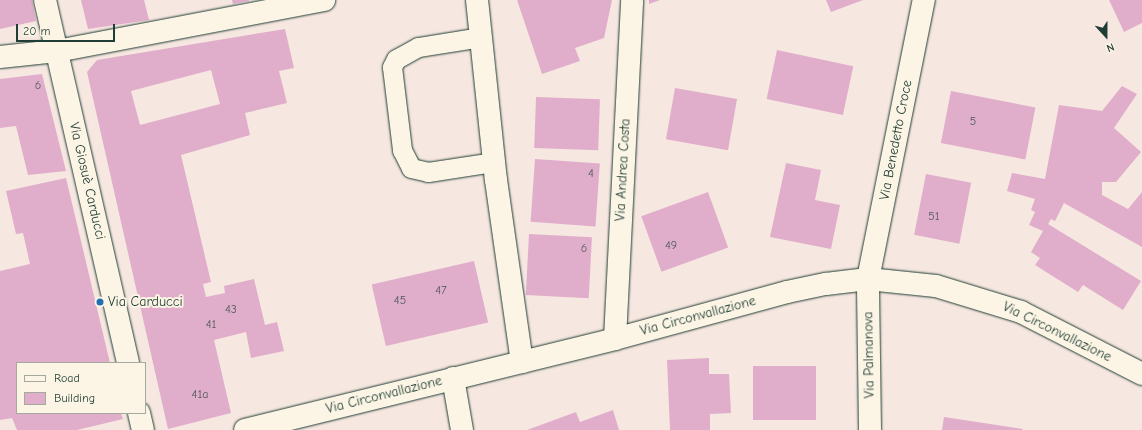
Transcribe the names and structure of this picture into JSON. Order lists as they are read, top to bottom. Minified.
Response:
{"streets":{"street":["Via Benedetto Croce","Via Andrea Costa","Via Giosuè Carducci","Via Circonvallazione","Via Palmanova"]},"crossings":[["Via Benedetto Croce","Via Circonvallazione"],["Via Benedetto Croce","Via Palmanova"],["Via Andrea Costa","Via Circonvallazione"],["Via Circonvallazione","Via Palmanova"]],"places":["Via Carducci"],"house_numbers":["6","5","4","51","49","6","47","45","43","41","41a"],"legend":["Road","Building"],"scale_bar":"20 m","north":"bottom"}
